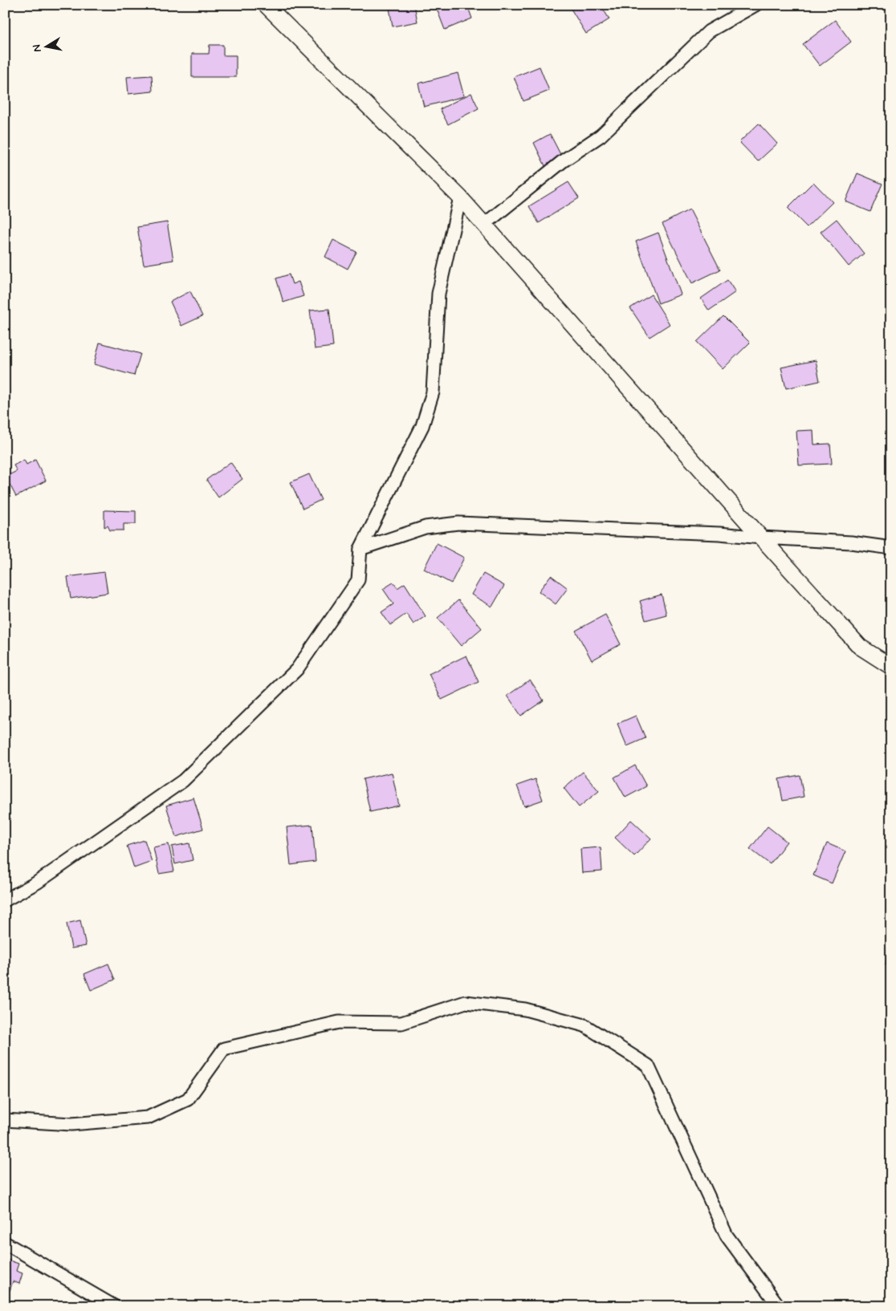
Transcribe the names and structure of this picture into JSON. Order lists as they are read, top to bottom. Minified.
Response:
{"north":"left"}
